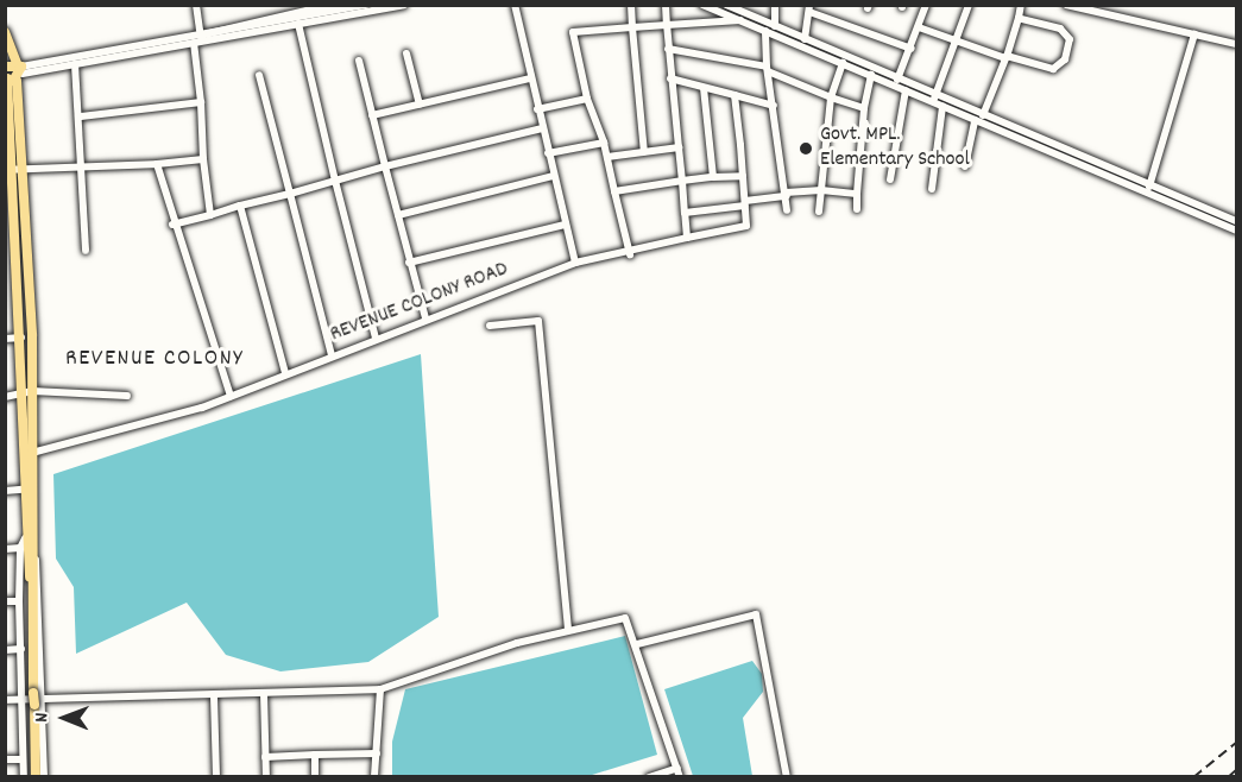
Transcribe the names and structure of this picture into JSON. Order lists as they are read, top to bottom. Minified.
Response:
{"streets":{"street":["REVENUE COLONY ROAD"]},"districts":["REVENUE COLONY"],"places":["Govt. MPL. Elementary School"],"north":"left"}
